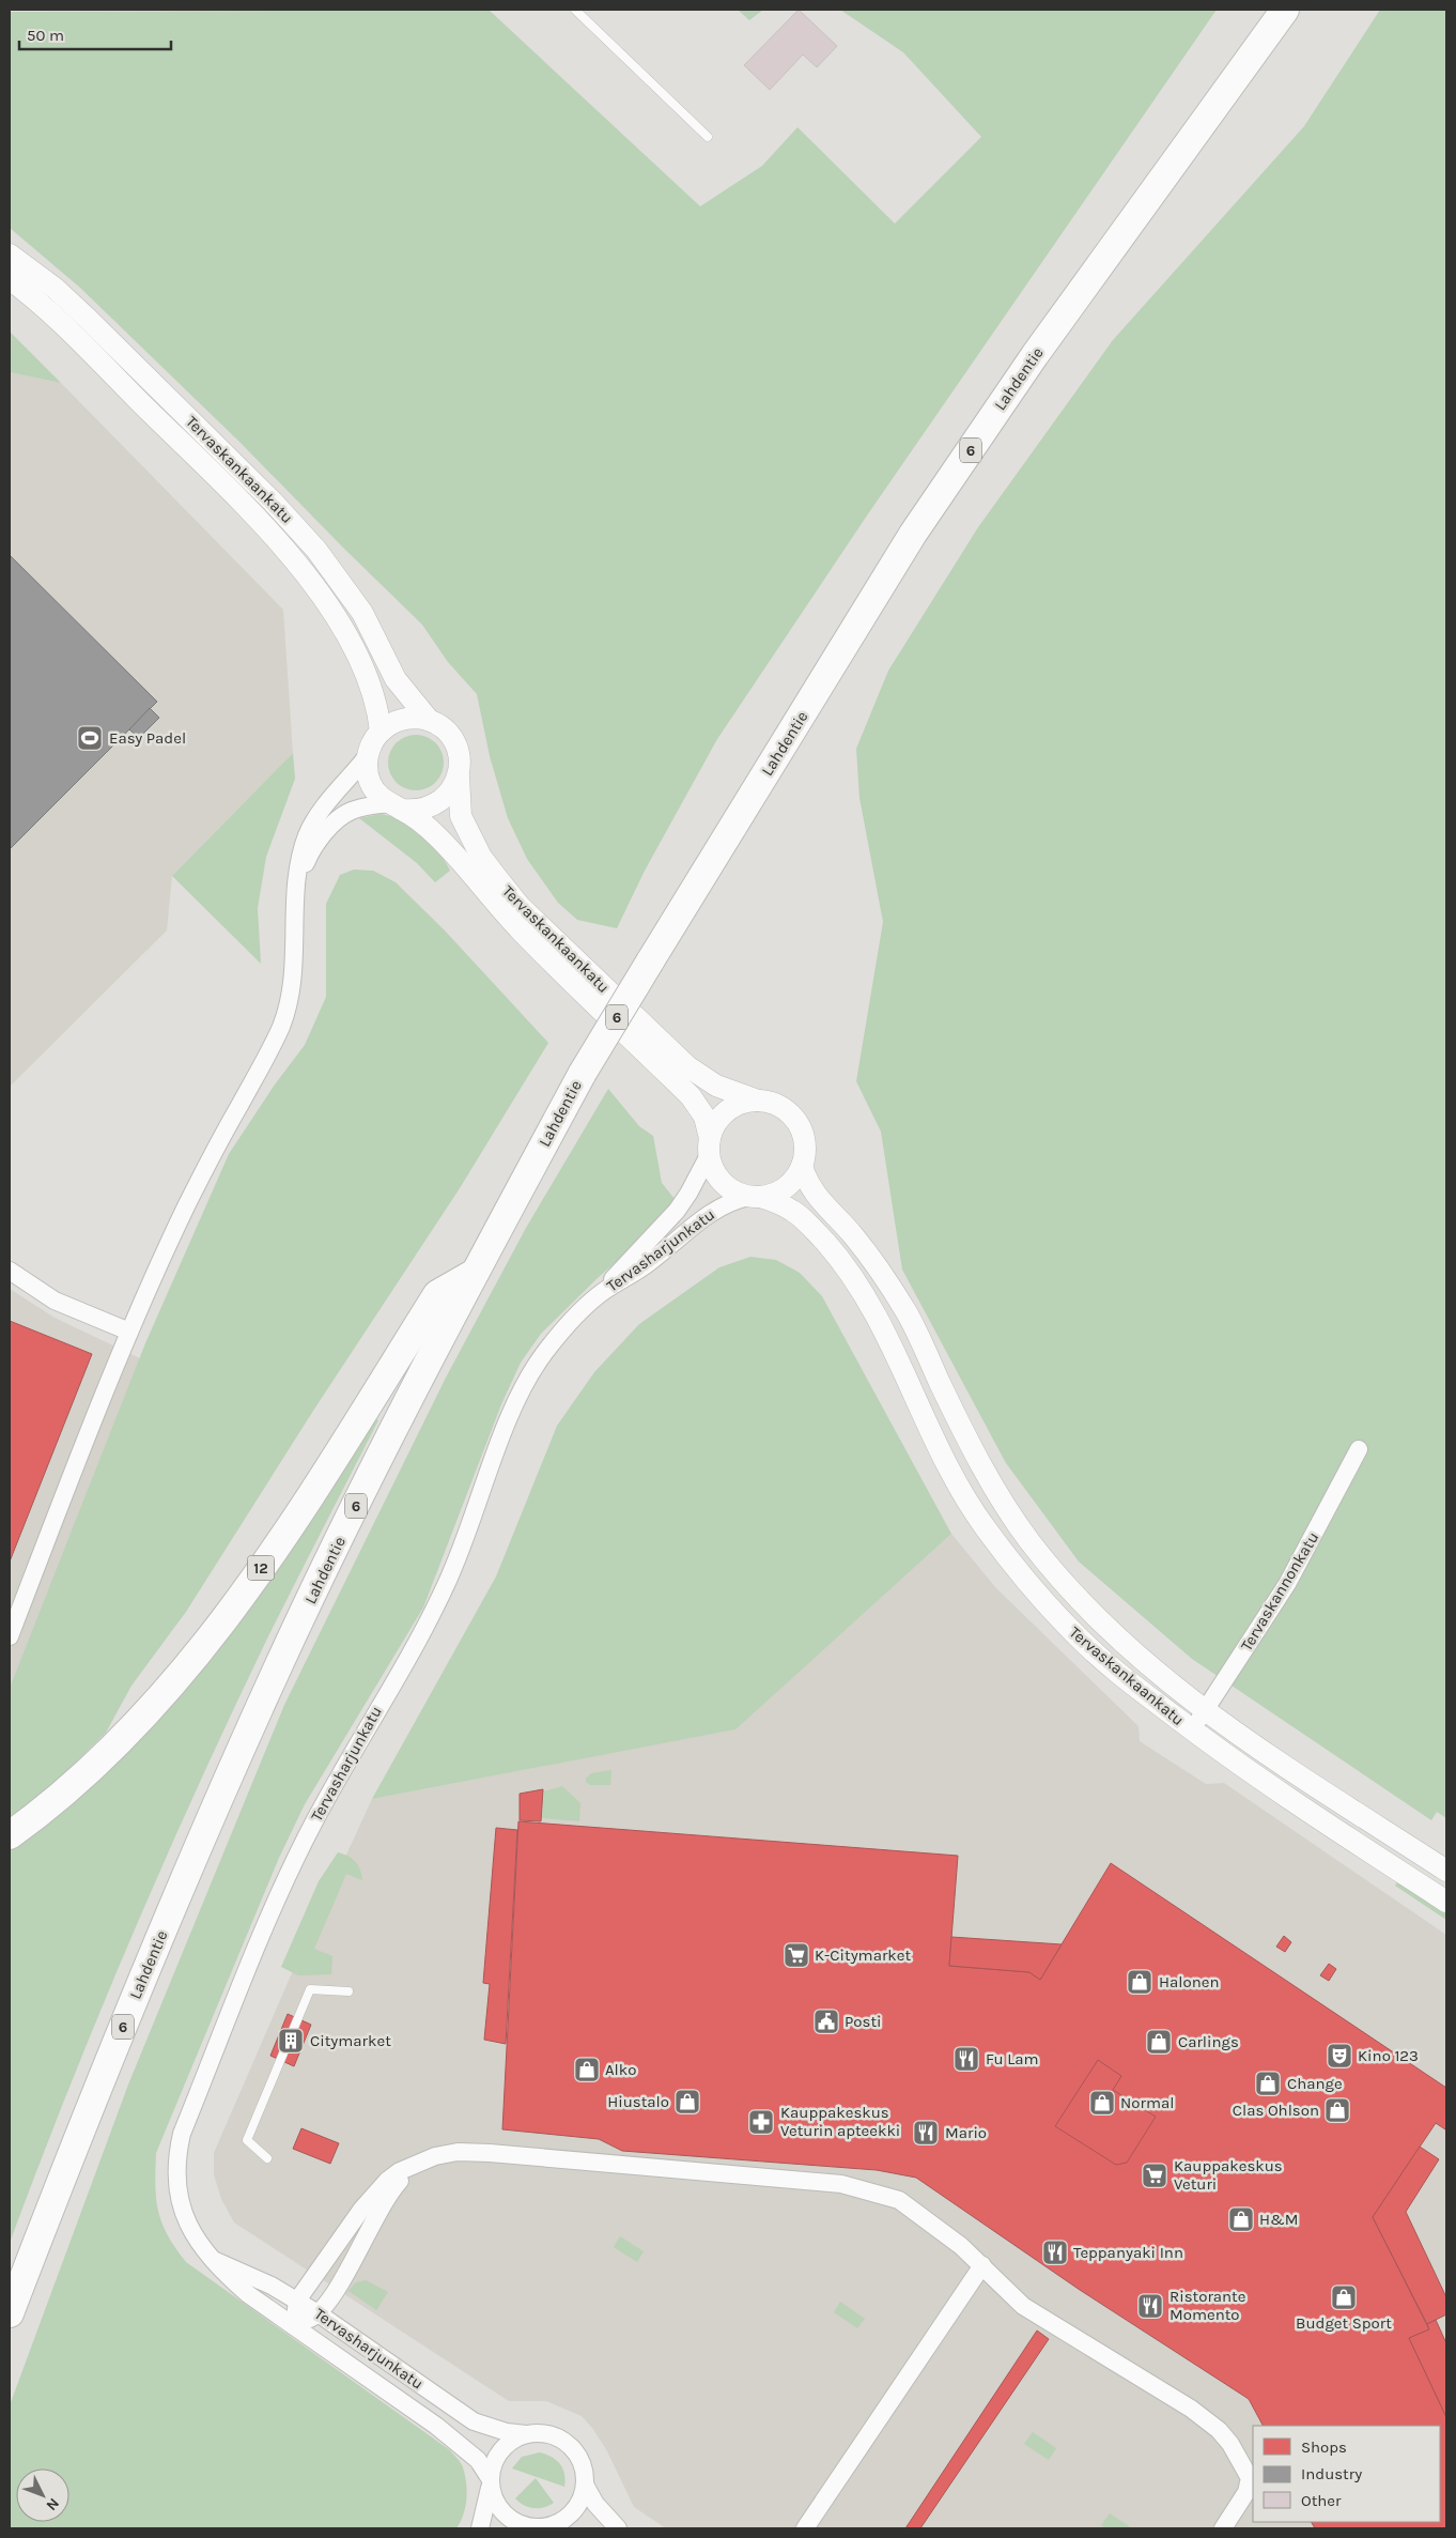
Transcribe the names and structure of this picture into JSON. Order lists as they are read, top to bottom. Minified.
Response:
{"streets":{"highway":["Lahdentie","6","12"],"street":["Tervaskankaankatu","Tervasharjunkatu","Tervaskannonkatu"]},"crossings":[["Lahdentie","12"],["Tervaskankaankatu","Tervasharjunkatu"],["Tervaskankaankatu","Tervaskannonkatu"]],"places":{"sports":["Easy Padel"],"supermarket":["K-Citymarket","Kauppakeskus Veturi"],"shop":["Halonen","Carlings","Alko","Change","Hiustalo","Normal","Clas Ohlson","H&M","Budget Sport"],"public building":["Posti"],"building":["Citymarket"],"theatre":["Kino 123"],"restaurant":["Fu Lam","Mario","Teppanyaki Inn","Ristorante Momento"],"pharmacy":["Kauppakeskus Veturin apteekki"]},"legend":["Shops","Industry","Other"],"scale_bar":"50 m","north":"bottom right"}
